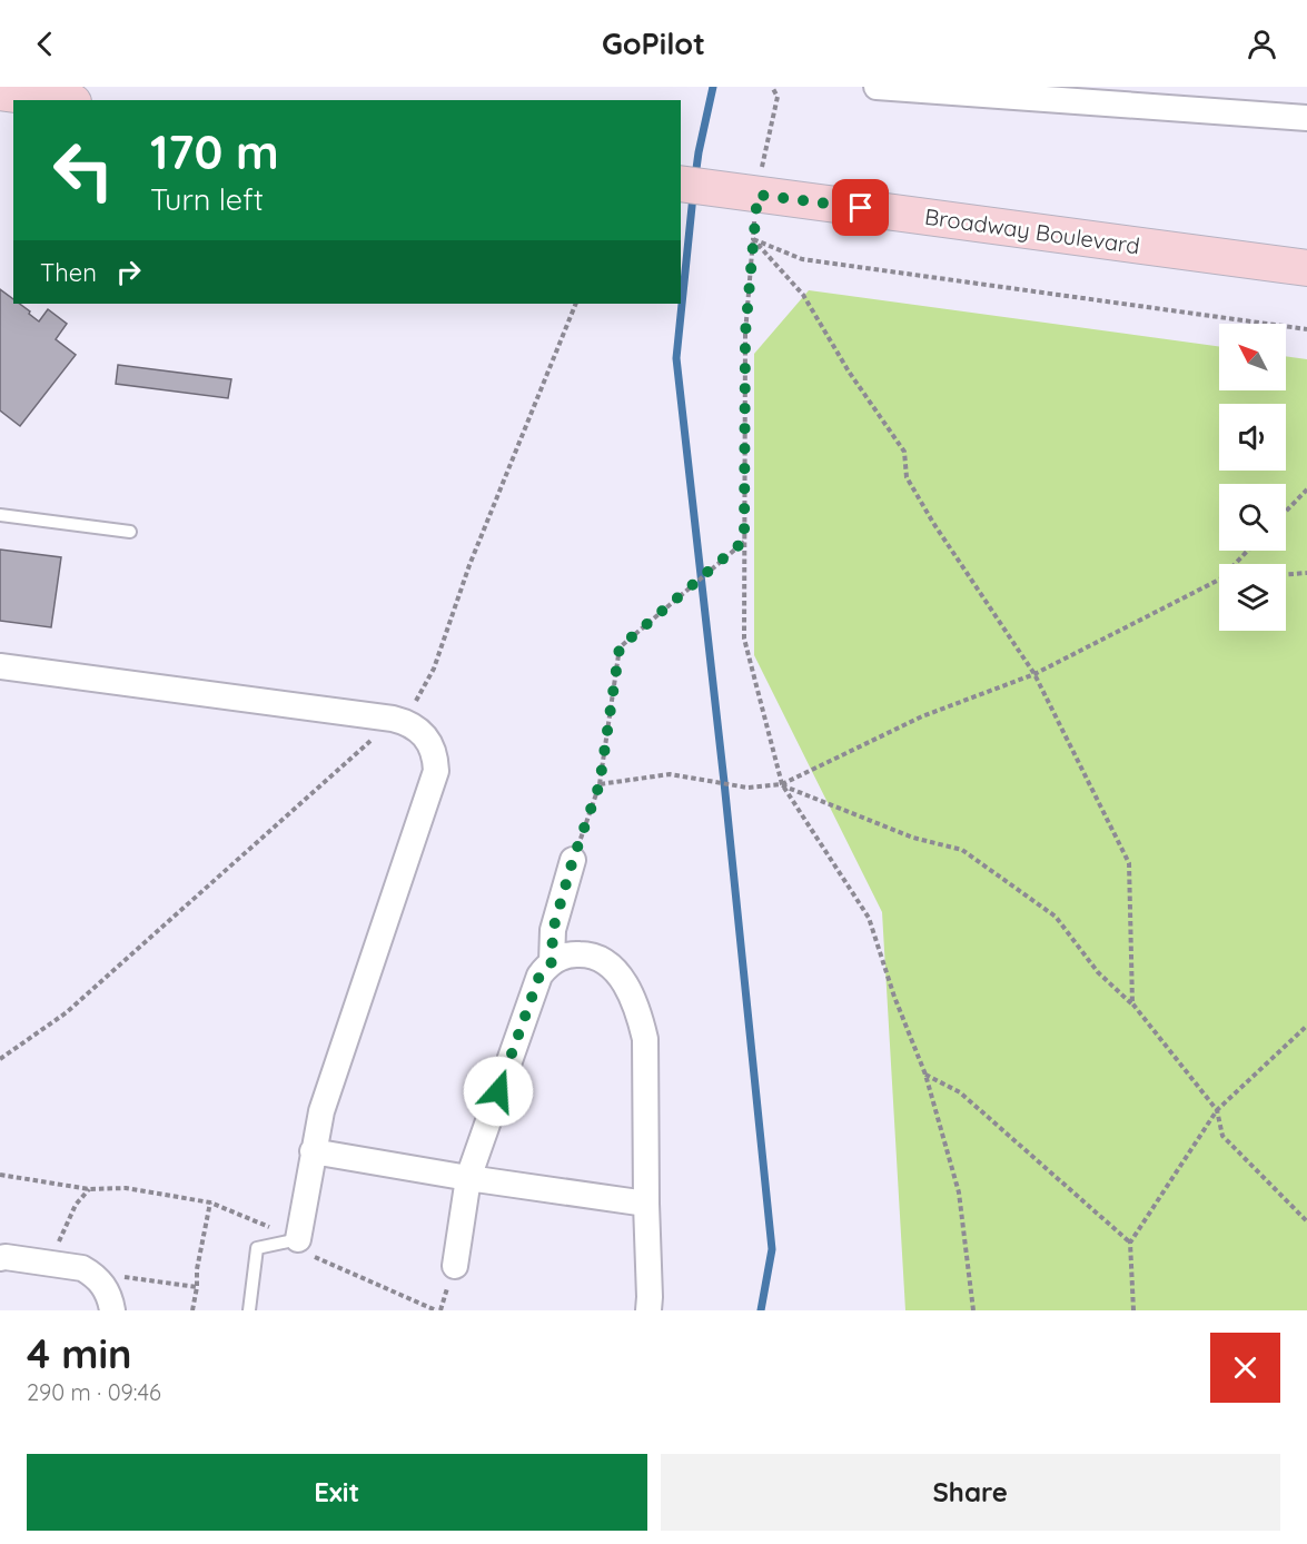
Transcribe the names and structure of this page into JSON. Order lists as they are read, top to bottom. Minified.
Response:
{"streets":{"main road":["Broadway Boulevard"]},"north":"top left","page":{"header":"GoPilot","turn":["170 m","Turn left"],"then":"Then","heading":["4 min","290 m · 09:46"],"buttons":["Exit","Share"]}}
